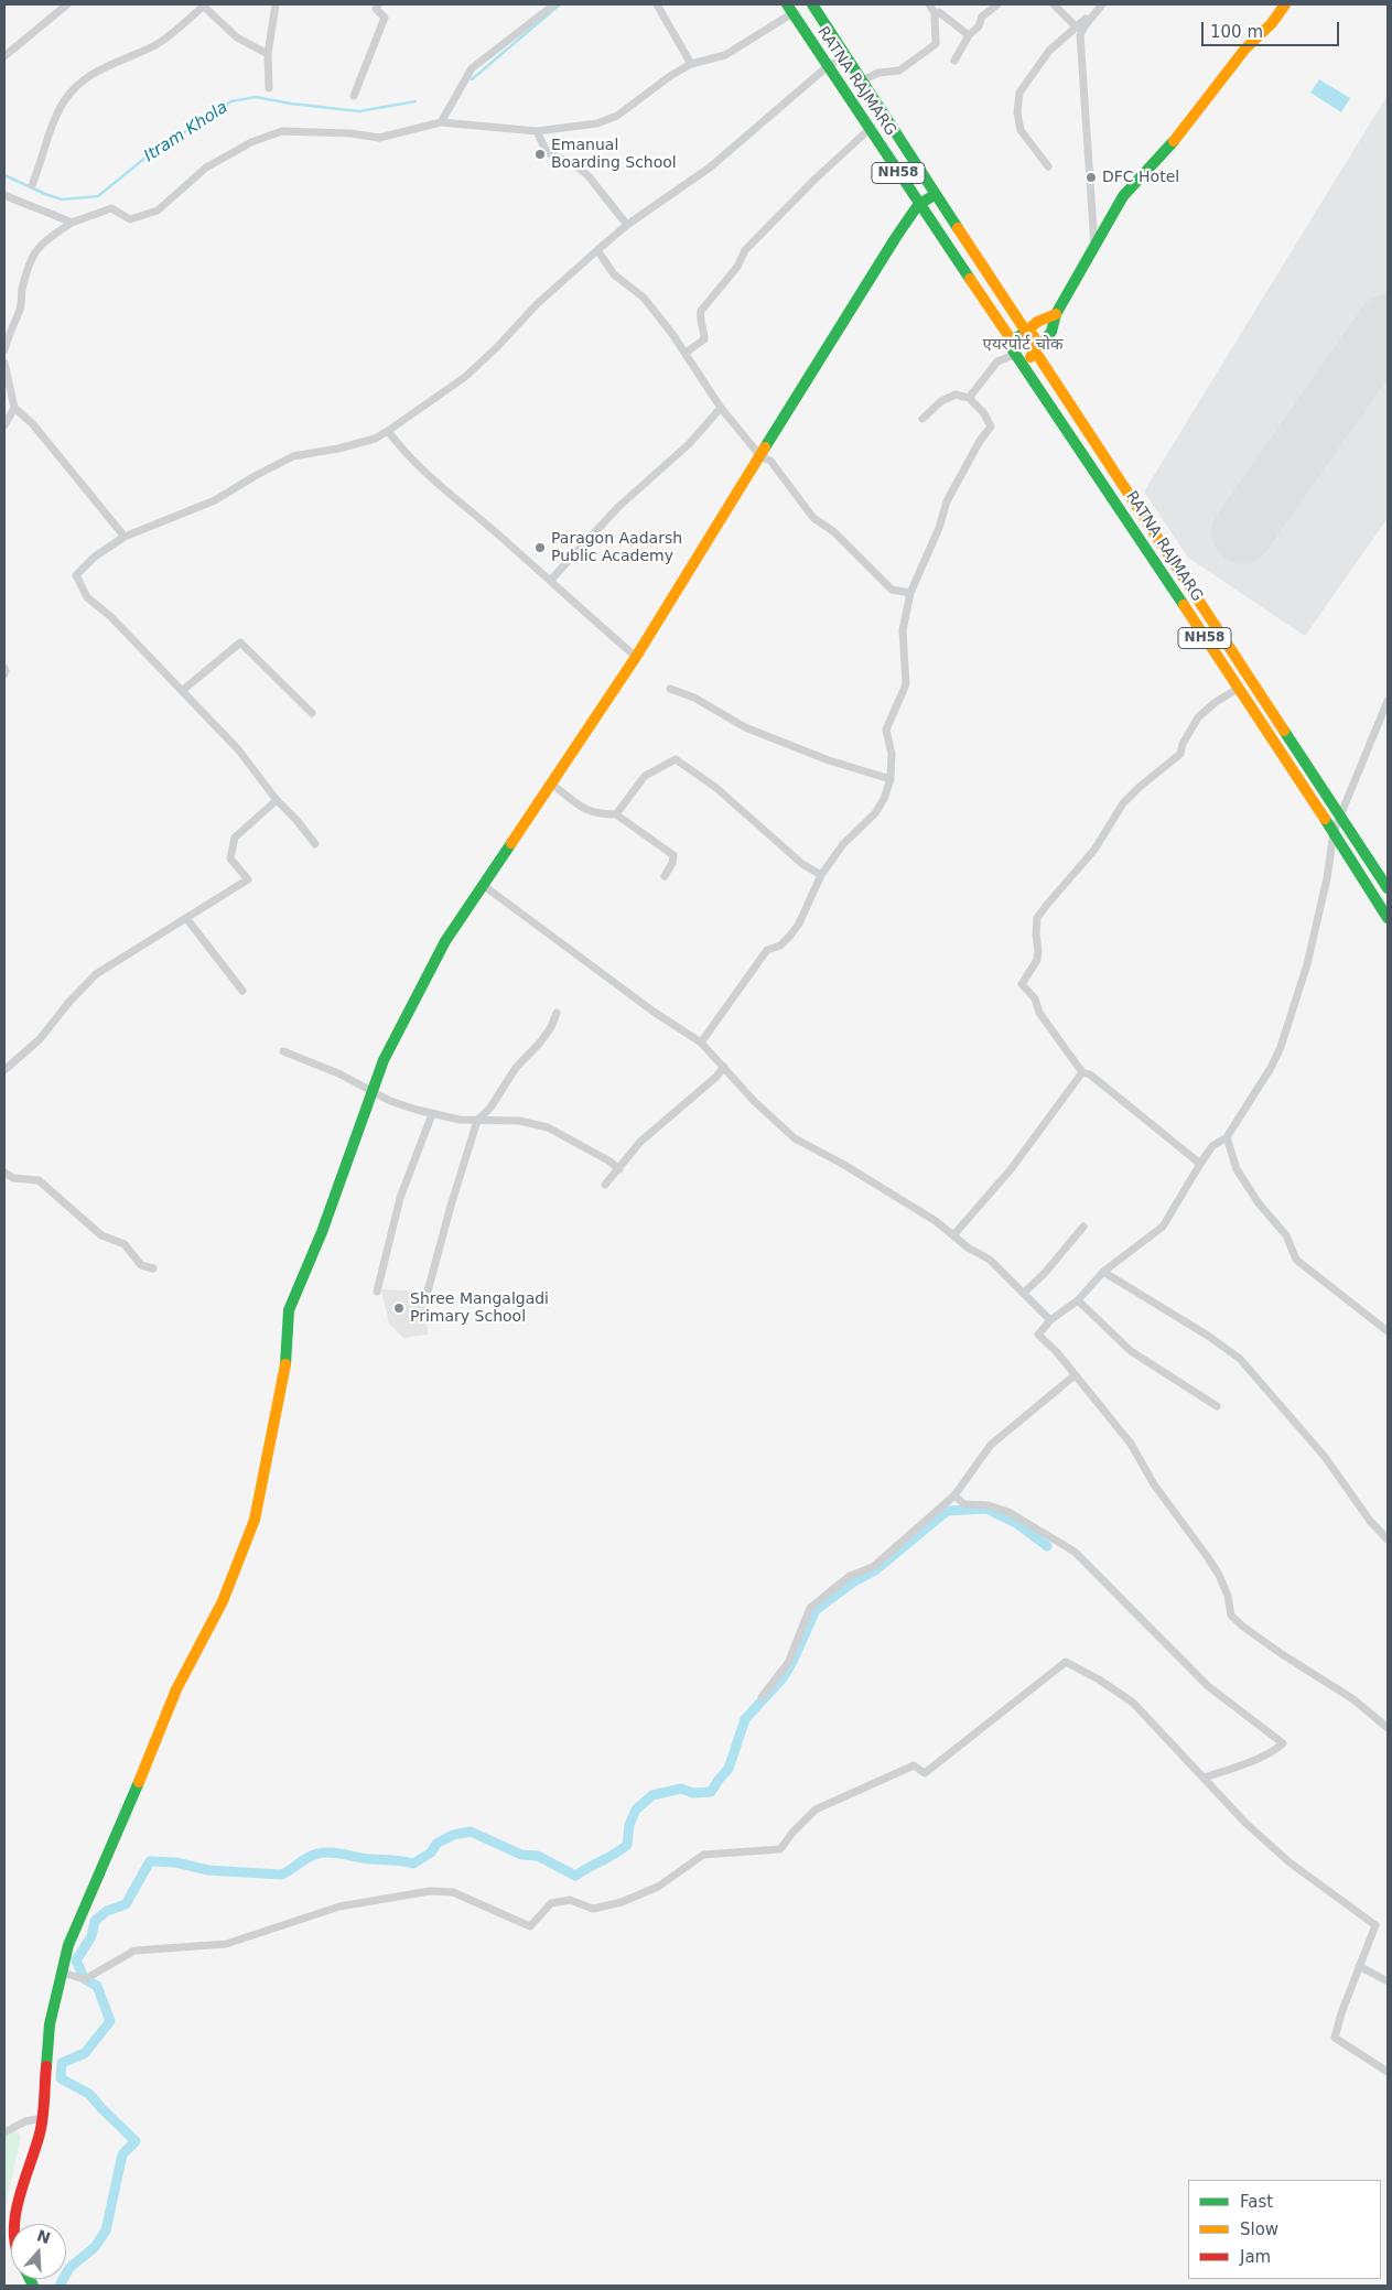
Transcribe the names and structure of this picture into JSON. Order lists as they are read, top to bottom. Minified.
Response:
{"streets":{"street":["RATNA RAJMARG","NH58"]},"districts":["एयरपोर्ट चोक"],"water":["Itram Khola"],"places":["Emanual Boarding School","DFC Hotel","Paragon Aadarsh Public Academy","Shree Mangalgadi Primary School"],"legend":["Fast","Slow","Jam"],"scale_bar":"100 m","north":"top"}
